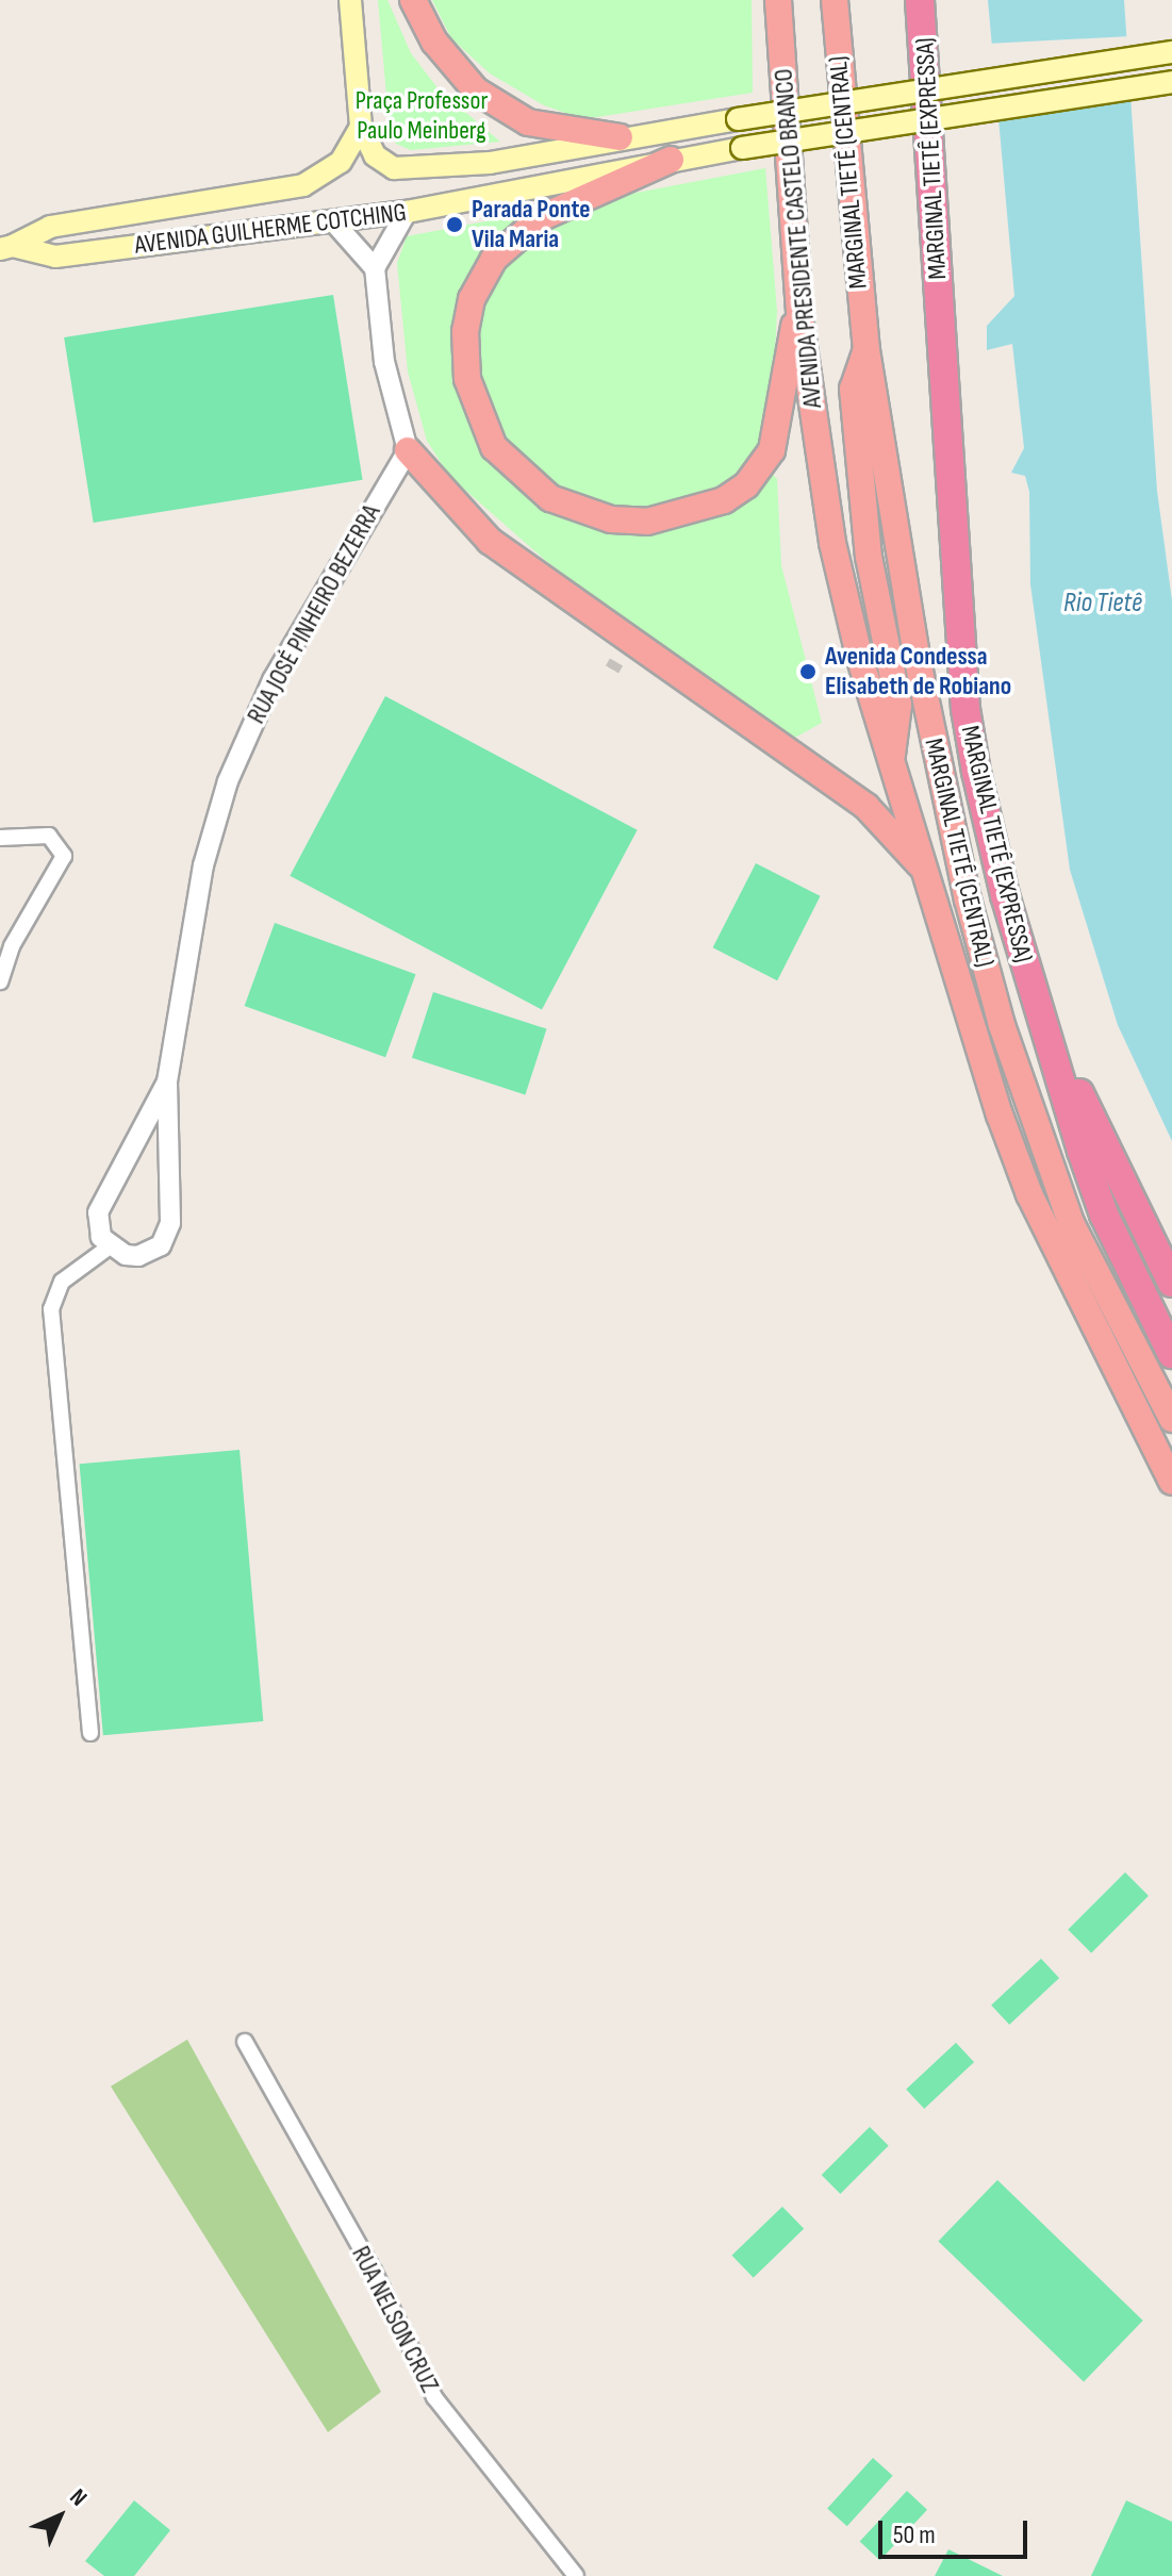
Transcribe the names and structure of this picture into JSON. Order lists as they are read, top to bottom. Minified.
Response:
{"streets":{"highway":["MARGINAL TIETÊ (EXPRESSA)","MARGINAL TIETÊ (CENTRAL)","AVENIDA PRESIDENTE CASTELO BRANCO"],"main road":["AVENIDA GUILHERME COTCHING"],"street":["RUA JOSÉ PINHEIRO BEZERRA","RUA NELSON CRUZ"]},"water":["Rio Tietê"],"parks":["Praça Professor Paulo Meinberg"],"places":["Parada Ponte Vila Maria","Avenida Condessa Elisabeth de Robiano"],"scale_bar":"50 m","north":"top right"}
